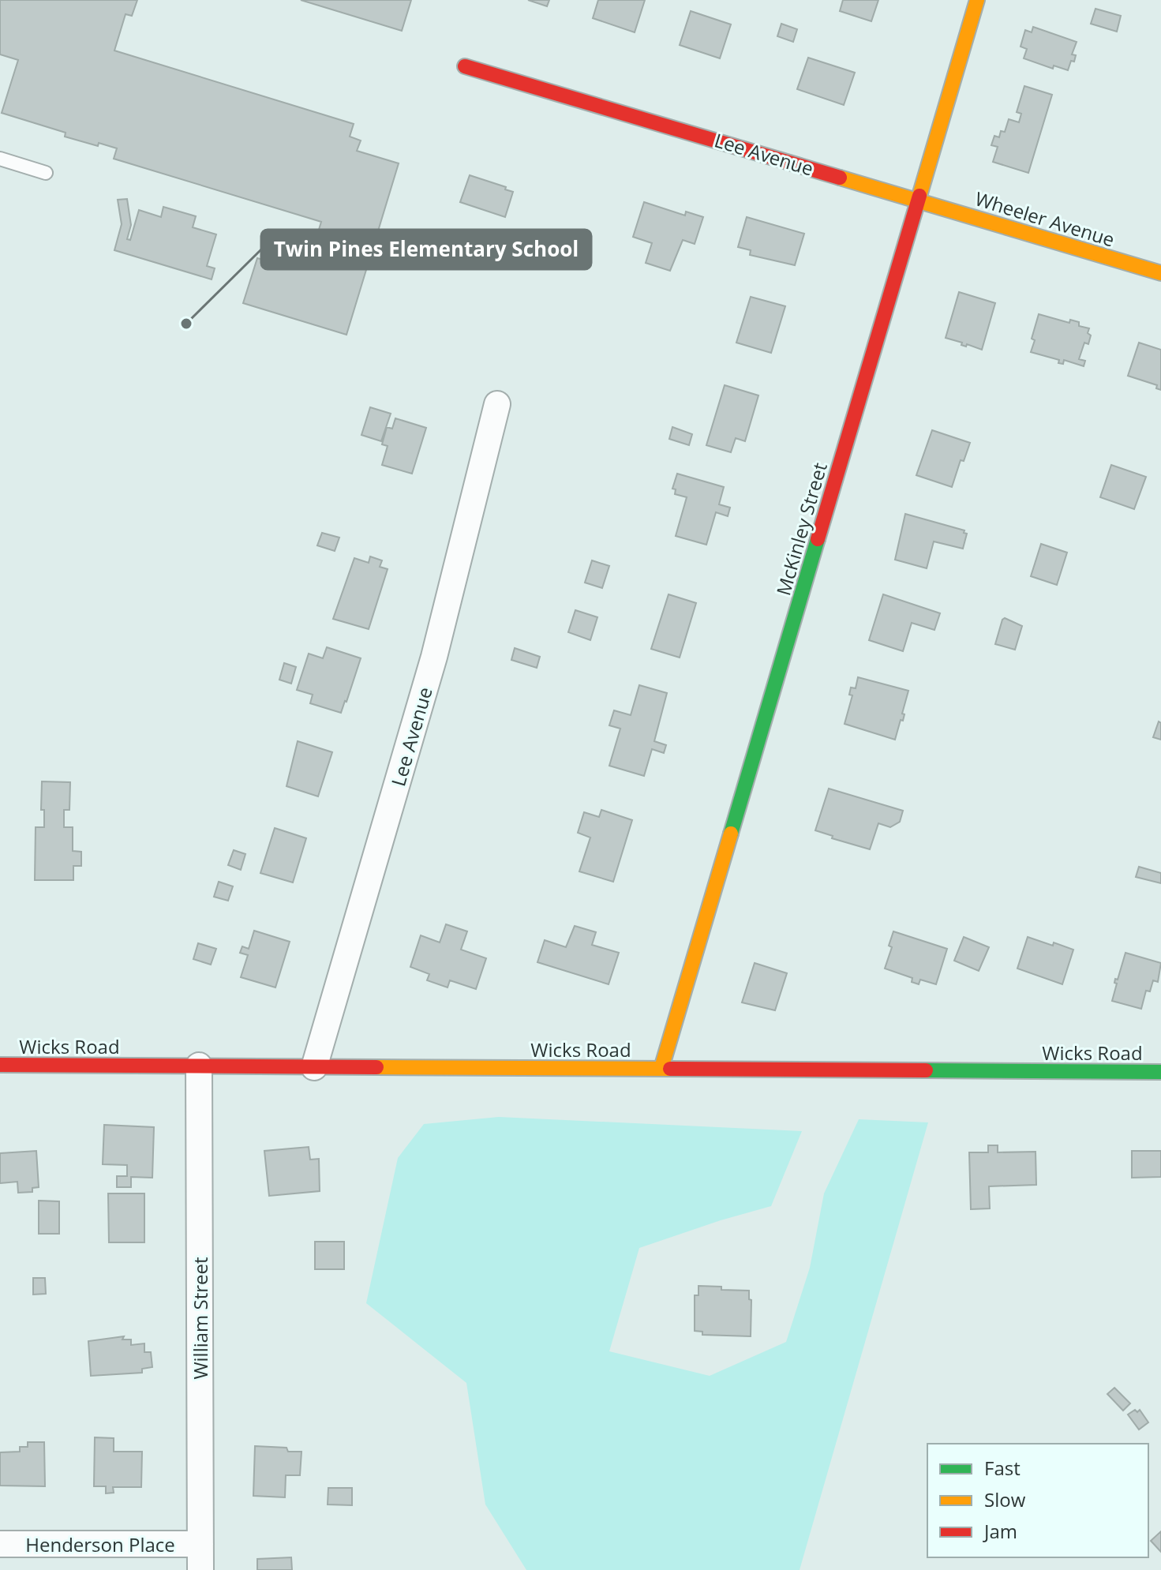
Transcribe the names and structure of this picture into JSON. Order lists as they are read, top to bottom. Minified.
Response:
{"streets":{"street":["Lee Avenue","Wheeler Avenue","McKinley Street","Wicks Road","William Street","Henderson Place"]},"crossings":[["Lee Avenue","Wheeler Avenue"],["Lee Avenue","McKinley Street"],["Lee Avenue","Wicks Road"],["Wheeler Avenue","McKinley Street"],["McKinley Street","Wicks Road"],["Wicks Road","William Street"],["William Street","Henderson Place"]],"places":["Twin Pines Elementary School"],"legend":["Fast","Slow","Jam"]}
